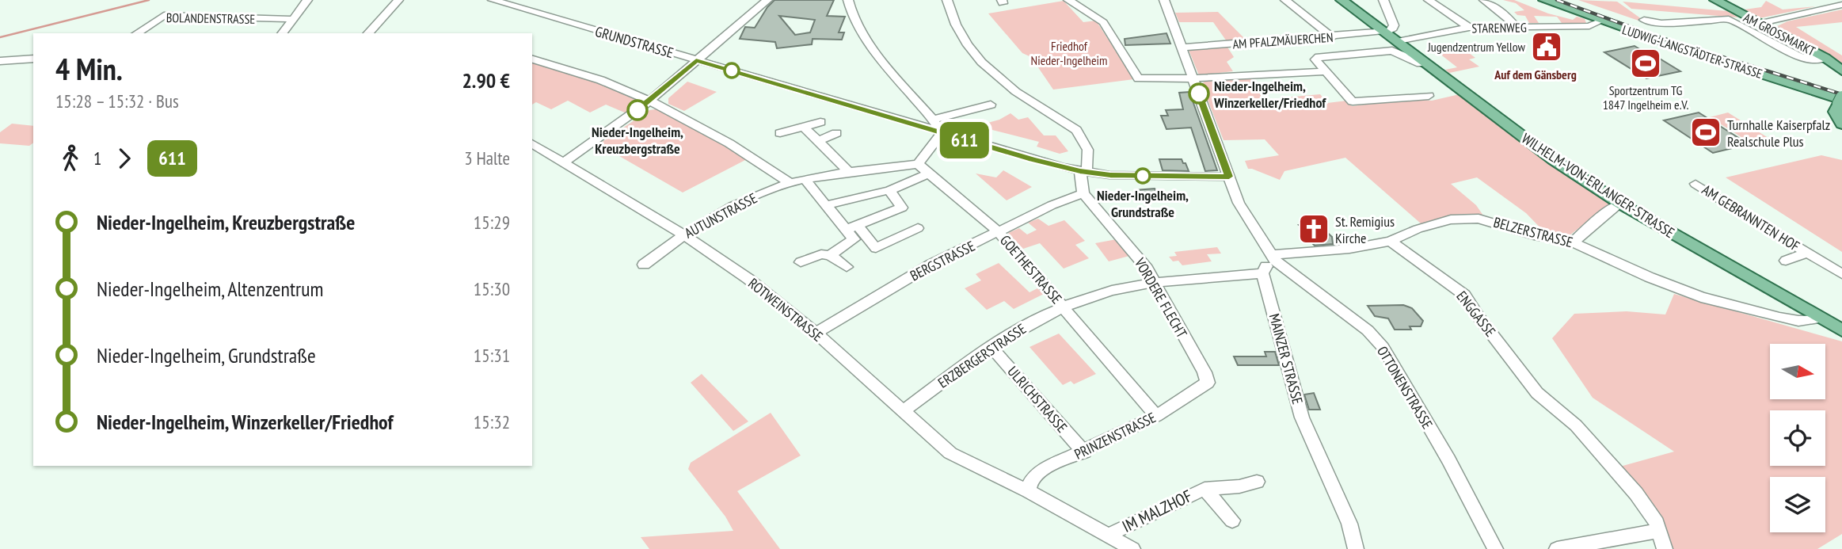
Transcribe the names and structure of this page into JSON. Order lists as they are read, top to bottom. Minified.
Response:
{"streets":{"main road":["AM GROSSMARKT","LUDWIG-LANGSTÄDTER-STRASSE","WILHELM-VON-ERLANGER-STRASSE"],"street":["BOLANDENSTRASSE","STARENWEG","AM PFALZMÄUERCHEN","GRUNDSTRASSE","AUTUNSTRASSE","AM GEBRANNTEN HOF","BELZERSTRASSE","BERGSTRASSE","GOETHESTRASSE","VORDERE FLECHT","ROTWEINSTRASSE","ENGGASSE","ERZBERGERSTRASSE","MAINZER STRASSE","OTTONENSTRASSE","ULRICHSTRASSE","PRINZENSTRASSE","IM MALZHOF"]},"crossings":[["STARENWEG","LUDWIG-LANGSTÄDTER-STRASSE"],["STARENWEG","WILHELM-VON-ERLANGER-STRASSE"],["AM PFALZMÄUERCHEN","WILHELM-VON-ERLANGER-STRASSE"],["WILHELM-VON-ERLANGER-STRASSE","BELZERSTRASSE"],["AUTUNSTRASSE","GOETHESTRASSE"],["AUTUNSTRASSE","ROTWEINSTRASSE"],["BELZERSTRASSE","ENGGASSE"],["BELZERSTRASSE","OTTONENSTRASSE"],["BERGSTRASSE","GOETHESTRASSE"],["BERGSTRASSE","VORDERE FLECHT"],["BERGSTRASSE","ROTWEINSTRASSE"],["GOETHESTRASSE","ERZBERGERSTRASSE"],["GOETHESTRASSE","PRINZENSTRASSE"],["VORDERE FLECHT","ERZBERGERSTRASSE"],["VORDERE FLECHT","PRINZENSTRASSE"],["ROTWEINSTRASSE","ERZBERGERSTRASSE"],["ROTWEINSTRASSE","PRINZENSTRASSE"],["ROTWEINSTRASSE","IM MALZHOF"],["ERZBERGERSTRASSE","MAINZER STRASSE"],["ERZBERGERSTRASSE","ULRICHSTRASSE"],["ULRICHSTRASSE","PRINZENSTRASSE"]],"districts":["Auf dem Gänsberg"],"parks":["Friedhof Nieder-Ingelheim"],"places":{"public building":["Jugendzentrum Yellow"],"sports":["Sportzentrum TG 1847 Ingelheim e.V.","Turnhalle Kaiserpfalz Realschule Plus"],"other":["Nieder-Ingelheim, Winzerkeller/Friedhof","Nieder-Ingelheim, Kreuzbergstraße","Nieder-Ingelheim, Grundstraße"],"church":["St. Remigius Kirche"]},"lines":["bus line 611"],"north":"right","page":{"on_map":"611","heading":["4 Min.","15:28 – 15:32 · Bus","2.90 €"],"legs":["1","611","3 Halte"],"list":[{"name":"Nieder-Ingelheim, Kreuzbergstraße","value":"15:29"},{"name":"Nieder-Ingelheim, Altenzentrum","value":"15:30"},{"name":"Nieder-Ingelheim, Grundstraße","value":"15:31"},{"name":"Nieder-Ingelheim, Winzerkeller/Friedhof","value":"15:32"}]}}
